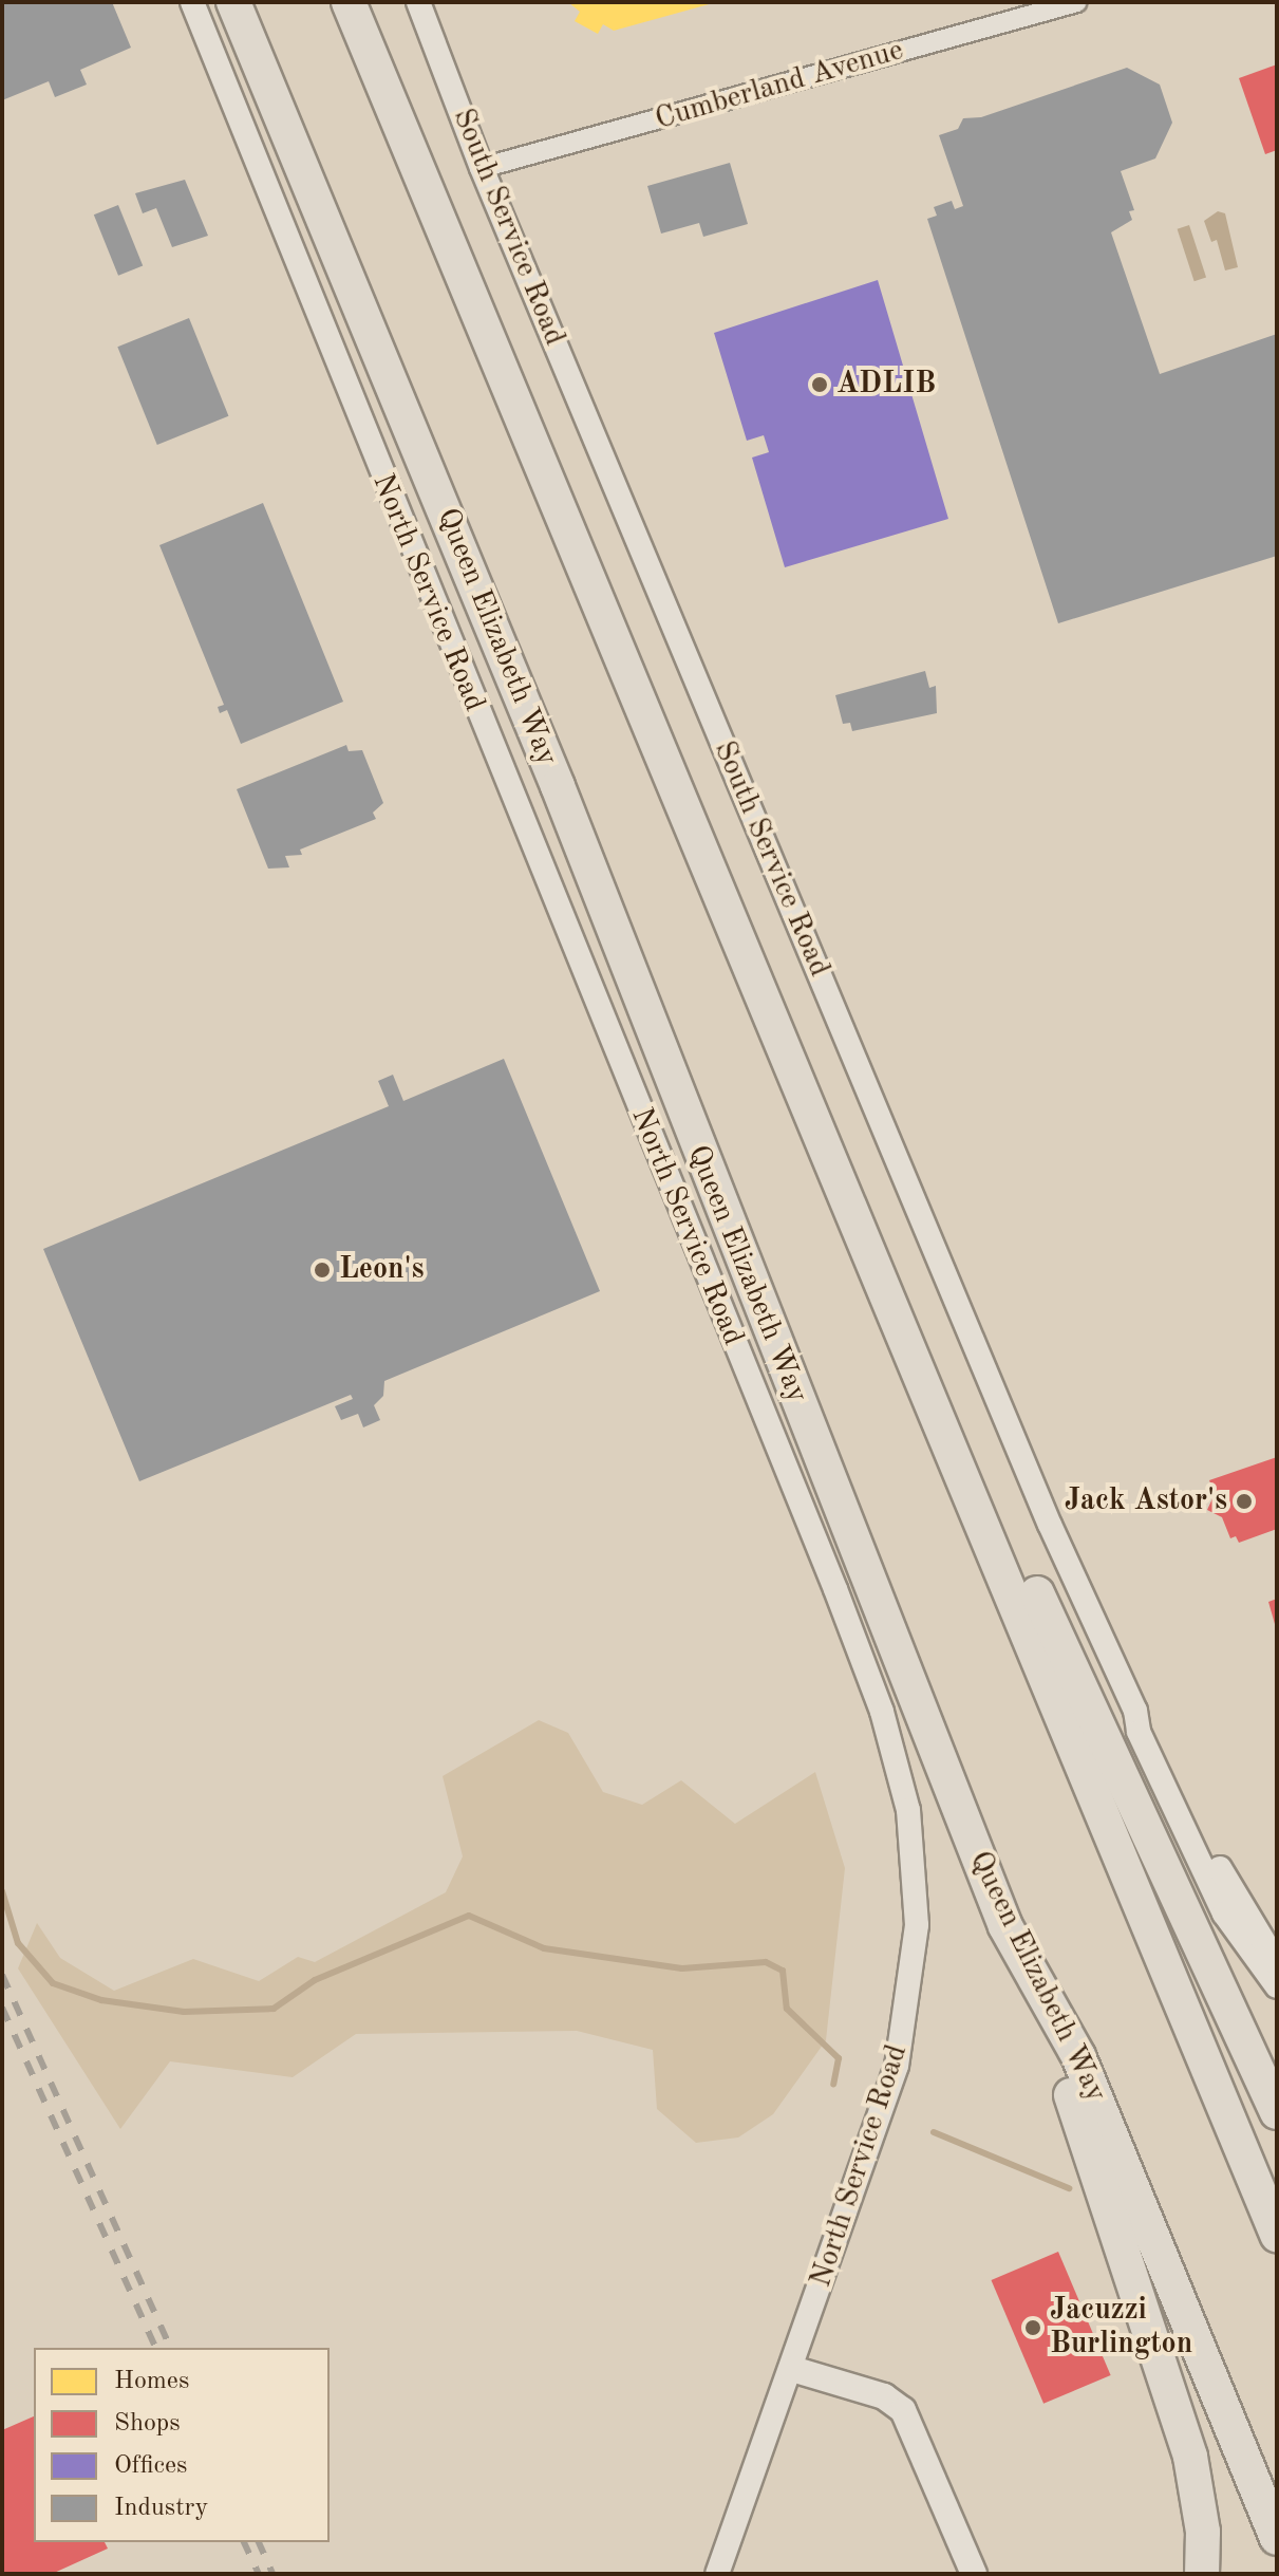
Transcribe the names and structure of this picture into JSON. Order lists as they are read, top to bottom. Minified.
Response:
{"streets":{"highway":["Queen Elizabeth Way"],"street":["Cumberland Avenue","South Service Road","North Service Road"]},"crossings":[["Cumberland Avenue","South Service Road"]],"places":["ADLIB","Leon's","Jack Astor's","Jacuzzi Burlington"],"legend":["Homes","Shops","Offices","Industry"]}
